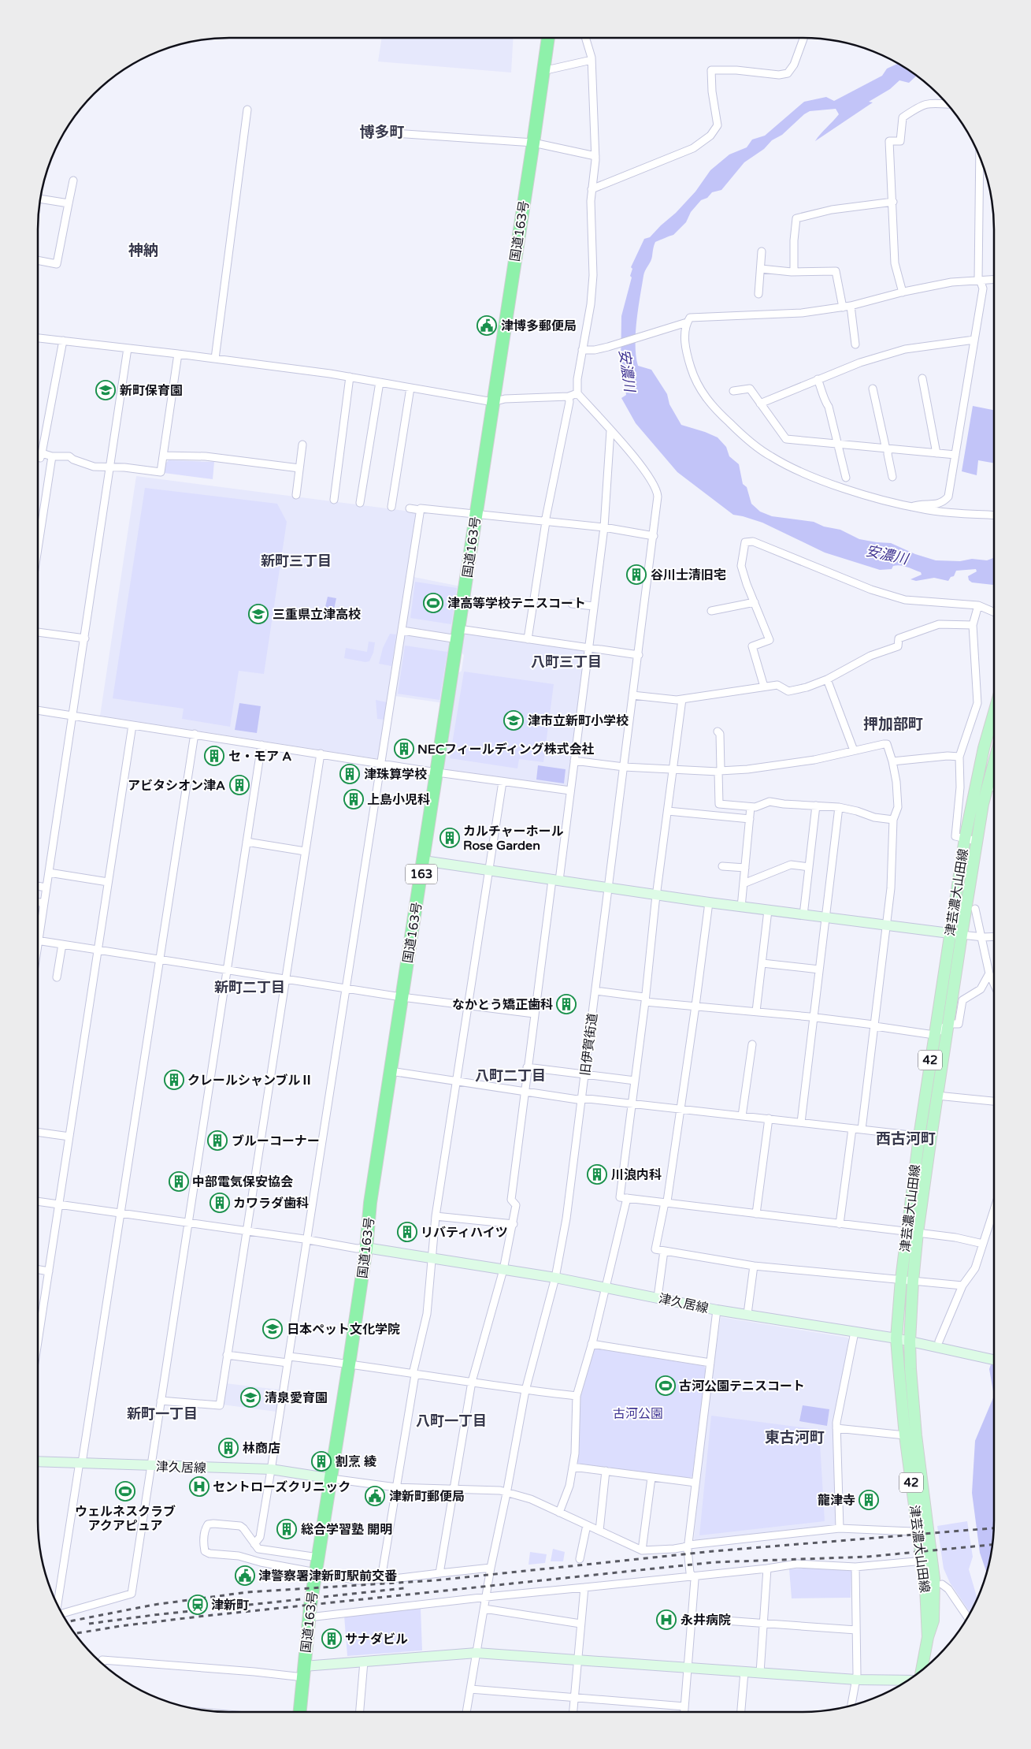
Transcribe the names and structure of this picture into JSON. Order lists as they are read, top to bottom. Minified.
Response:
{"streets":{"highway":["国道163号","163"],"main road":["津芸濃大山田線","42"],"street":["旧伊賀街道","津久居線"]},"crossings":[["国道163号","津久居線"],["津芸濃大山田線","津久居線"],["旧伊賀街道","津久居線"]],"districts":["博多町","神納","新町三丁目","八町三丁目","押加部町","新町二丁目","八町二丁目","西古河町","新町一丁目","八町一丁目","東古河町"],"water":["安濃川"],"parks":["古河公園"],"places":{"public building":["津博多郵便局","津新町郵便局","津警察署津新町駅前交番"],"school or university":["新町保育園","三重県立津高校","津市立新町小学校","日本ペット文化学院","清泉愛育園"],"building":["谷川士清旧宅","NECフィールディング株式会社","セ・モア A","津珠算学校","アビタシオン津A","上島小児科","カルチャーホール Rose Garden","なかとう矯正歯科","クレールシャンブルⅡ","ブルーコーナー","川浪内科","中部電気保安協会","カワラダ歯科","リバティハイツ","林商店","割烹 綾","龍津寺","総合学習塾 開明","サナダビル"],"sports":["津高等学校テニスコート","古河公園テニスコート","ウェルネスクラブ アクアピュア"],"hospital":["セントローズクリニック","永井病院"],"station":["津新町"]}}
